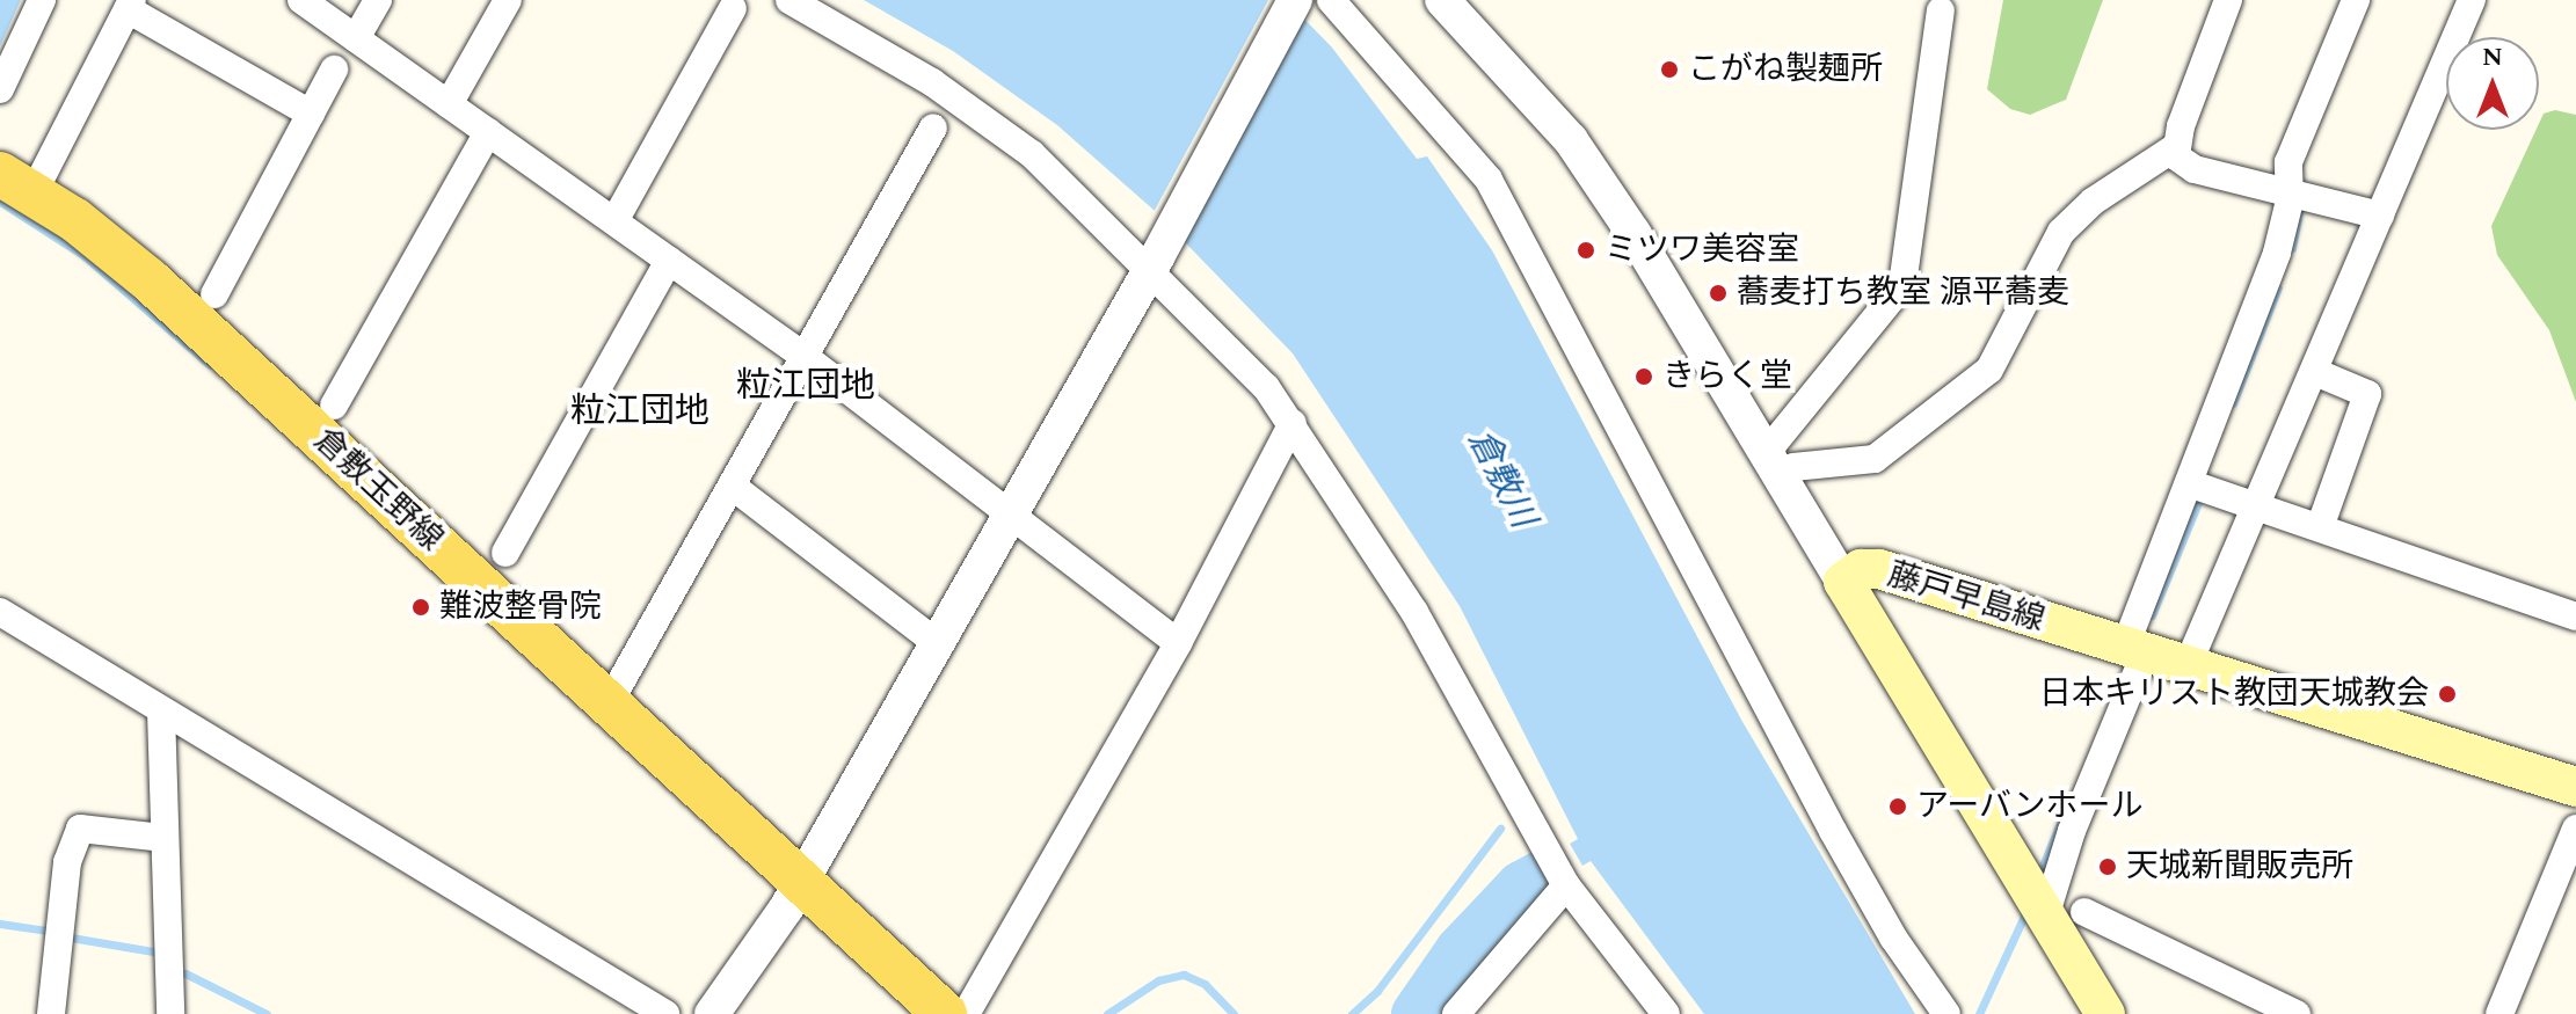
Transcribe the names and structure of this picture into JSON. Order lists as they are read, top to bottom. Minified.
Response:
{"streets":{"main road":["倉敷玉野線","藤戸早島線"]},"districts":["粒江団地","粒江団地"],"water":["倉敷川"],"places":["こがね製麺所","ミツワ美容室","蕎麦打ち教室 源平蕎麦","きらく堂","難波整骨院","日本キリスト教団天城教会","アーバンホール","天城新聞販売所"],"north":"top"}
